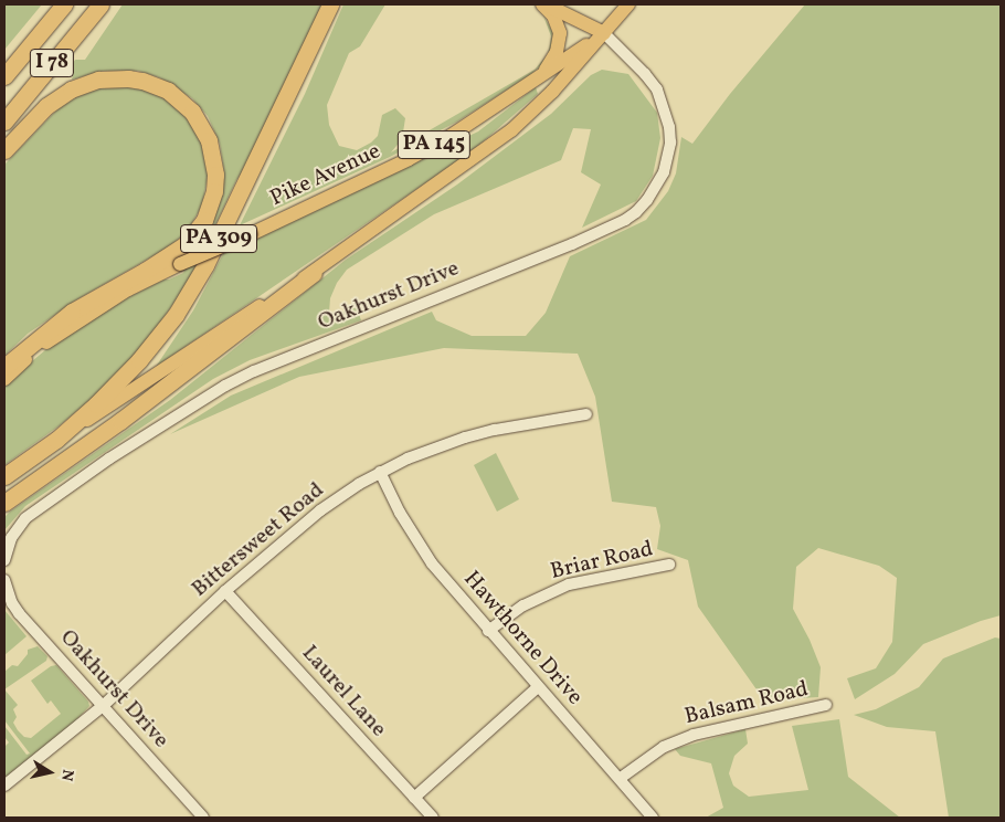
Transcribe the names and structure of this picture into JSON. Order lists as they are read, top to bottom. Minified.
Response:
{"streets":{"highway":["I 78","PA 309"],"main road":["PA 145","Pike Avenue"],"street":["Oakhurst Drive","Bittersweet Road","Briar Road","Hawthorne Drive","Laurel Lane","Balsam Road"]},"crossings":[["PA 145","Pike Avenue"],["PA 145","PA 309"],["Pike Avenue","Oakhurst Drive"],["Oakhurst Drive","Bittersweet Road"],["Bittersweet Road","Hawthorne Drive"],["Bittersweet Road","Laurel Lane"],["Briar Road","Hawthorne Drive"],["Hawthorne Drive","Balsam Road"]],"north":"right"}
